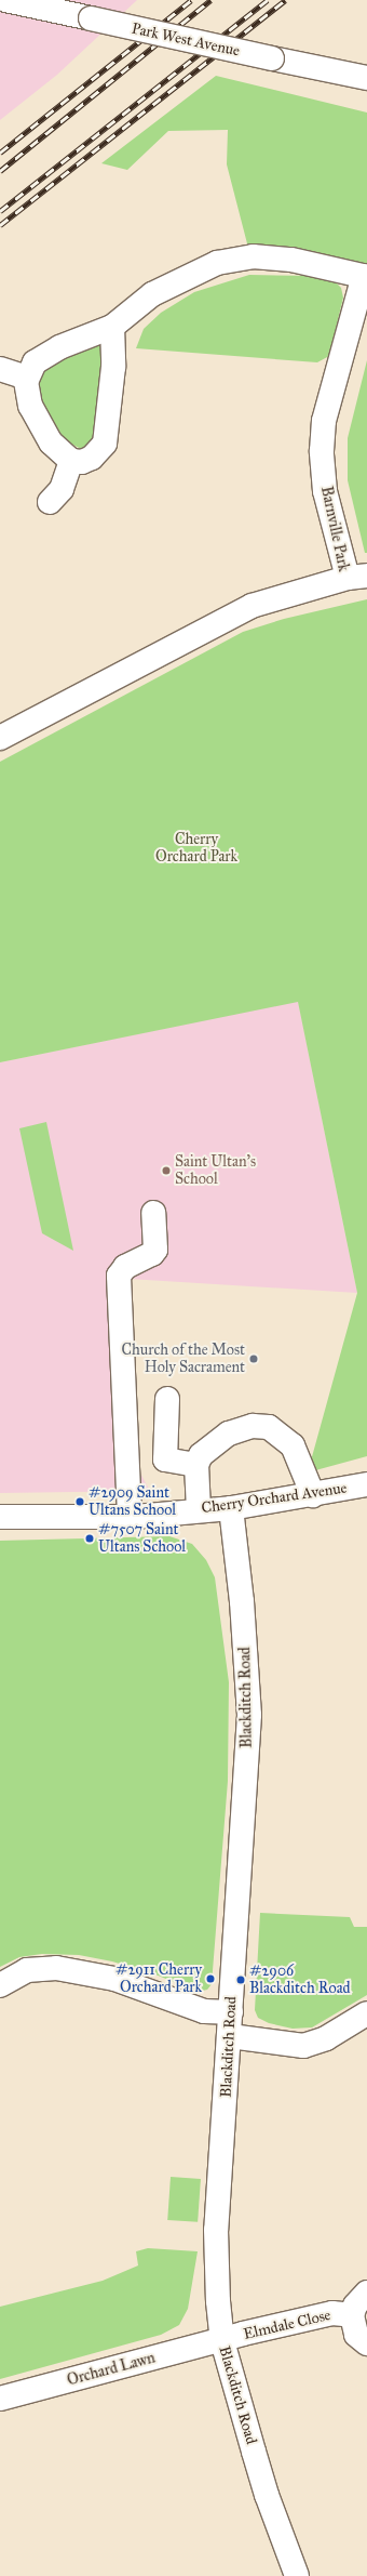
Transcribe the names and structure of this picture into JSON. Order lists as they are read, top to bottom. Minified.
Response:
{"streets":{"street":["Park West Avenue","Barnville Park","Cherry Orchard Avenue","Blackditch Road","Elmdale Close","Orchard Lawn"]},"crossings":[["Cherry Orchard Avenue","Blackditch Road"],["Blackditch Road","Elmdale Close"],["Blackditch Road","Orchard Lawn"],["Elmdale Close","Orchard Lawn"]],"parks":["Cherry Orchard Park"],"places":["Saint Ultan’s School","Church of the Most Holy Sacrament","#2909 Saint Ultans School","#7507 Saint Ultans School","#2911 Cherry Orchard Park","#2906 Blackditch Road"]}
